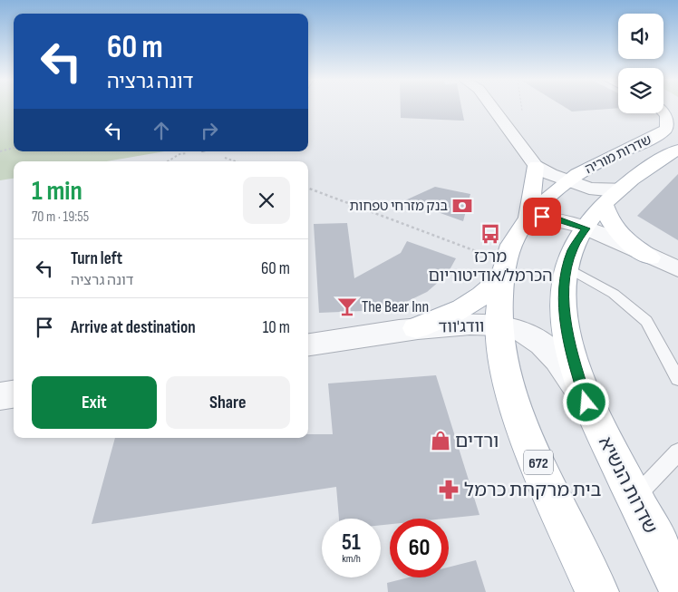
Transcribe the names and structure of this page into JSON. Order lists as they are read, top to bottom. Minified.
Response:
{"streets":{"main road":["שדרות מוריה","672","שדרות הנשיא"],"street":["וודג'ווד"]},"crossings":[["שדרות מוריה","672"],["שדרות מוריה","שדרות הנשיא"],["וודג'ווד","672"],["וודג'ווד","שדרות הנשיא"]],"places":{"bank":["בנק מזרחי טפחות"],"bus stop":["מרכז הכרמל/אודיטוריום"],"bar":["The Bear Inn"],"shop":["ורדים"],"pharmacy":["בית מרקחת כרמל"]},"page":{"turn":["60 m","דונה גרציה"],"heading":["1 min","70 m · 19:55"],"list":[{"name":"Turn left","note":"דונה גרציה","value":"60 m"},{"name":"Arrive at destination","value":"10 m"}],"buttons":["Exit","Share"],"speed":"51 km/h","limit":"60"}}
